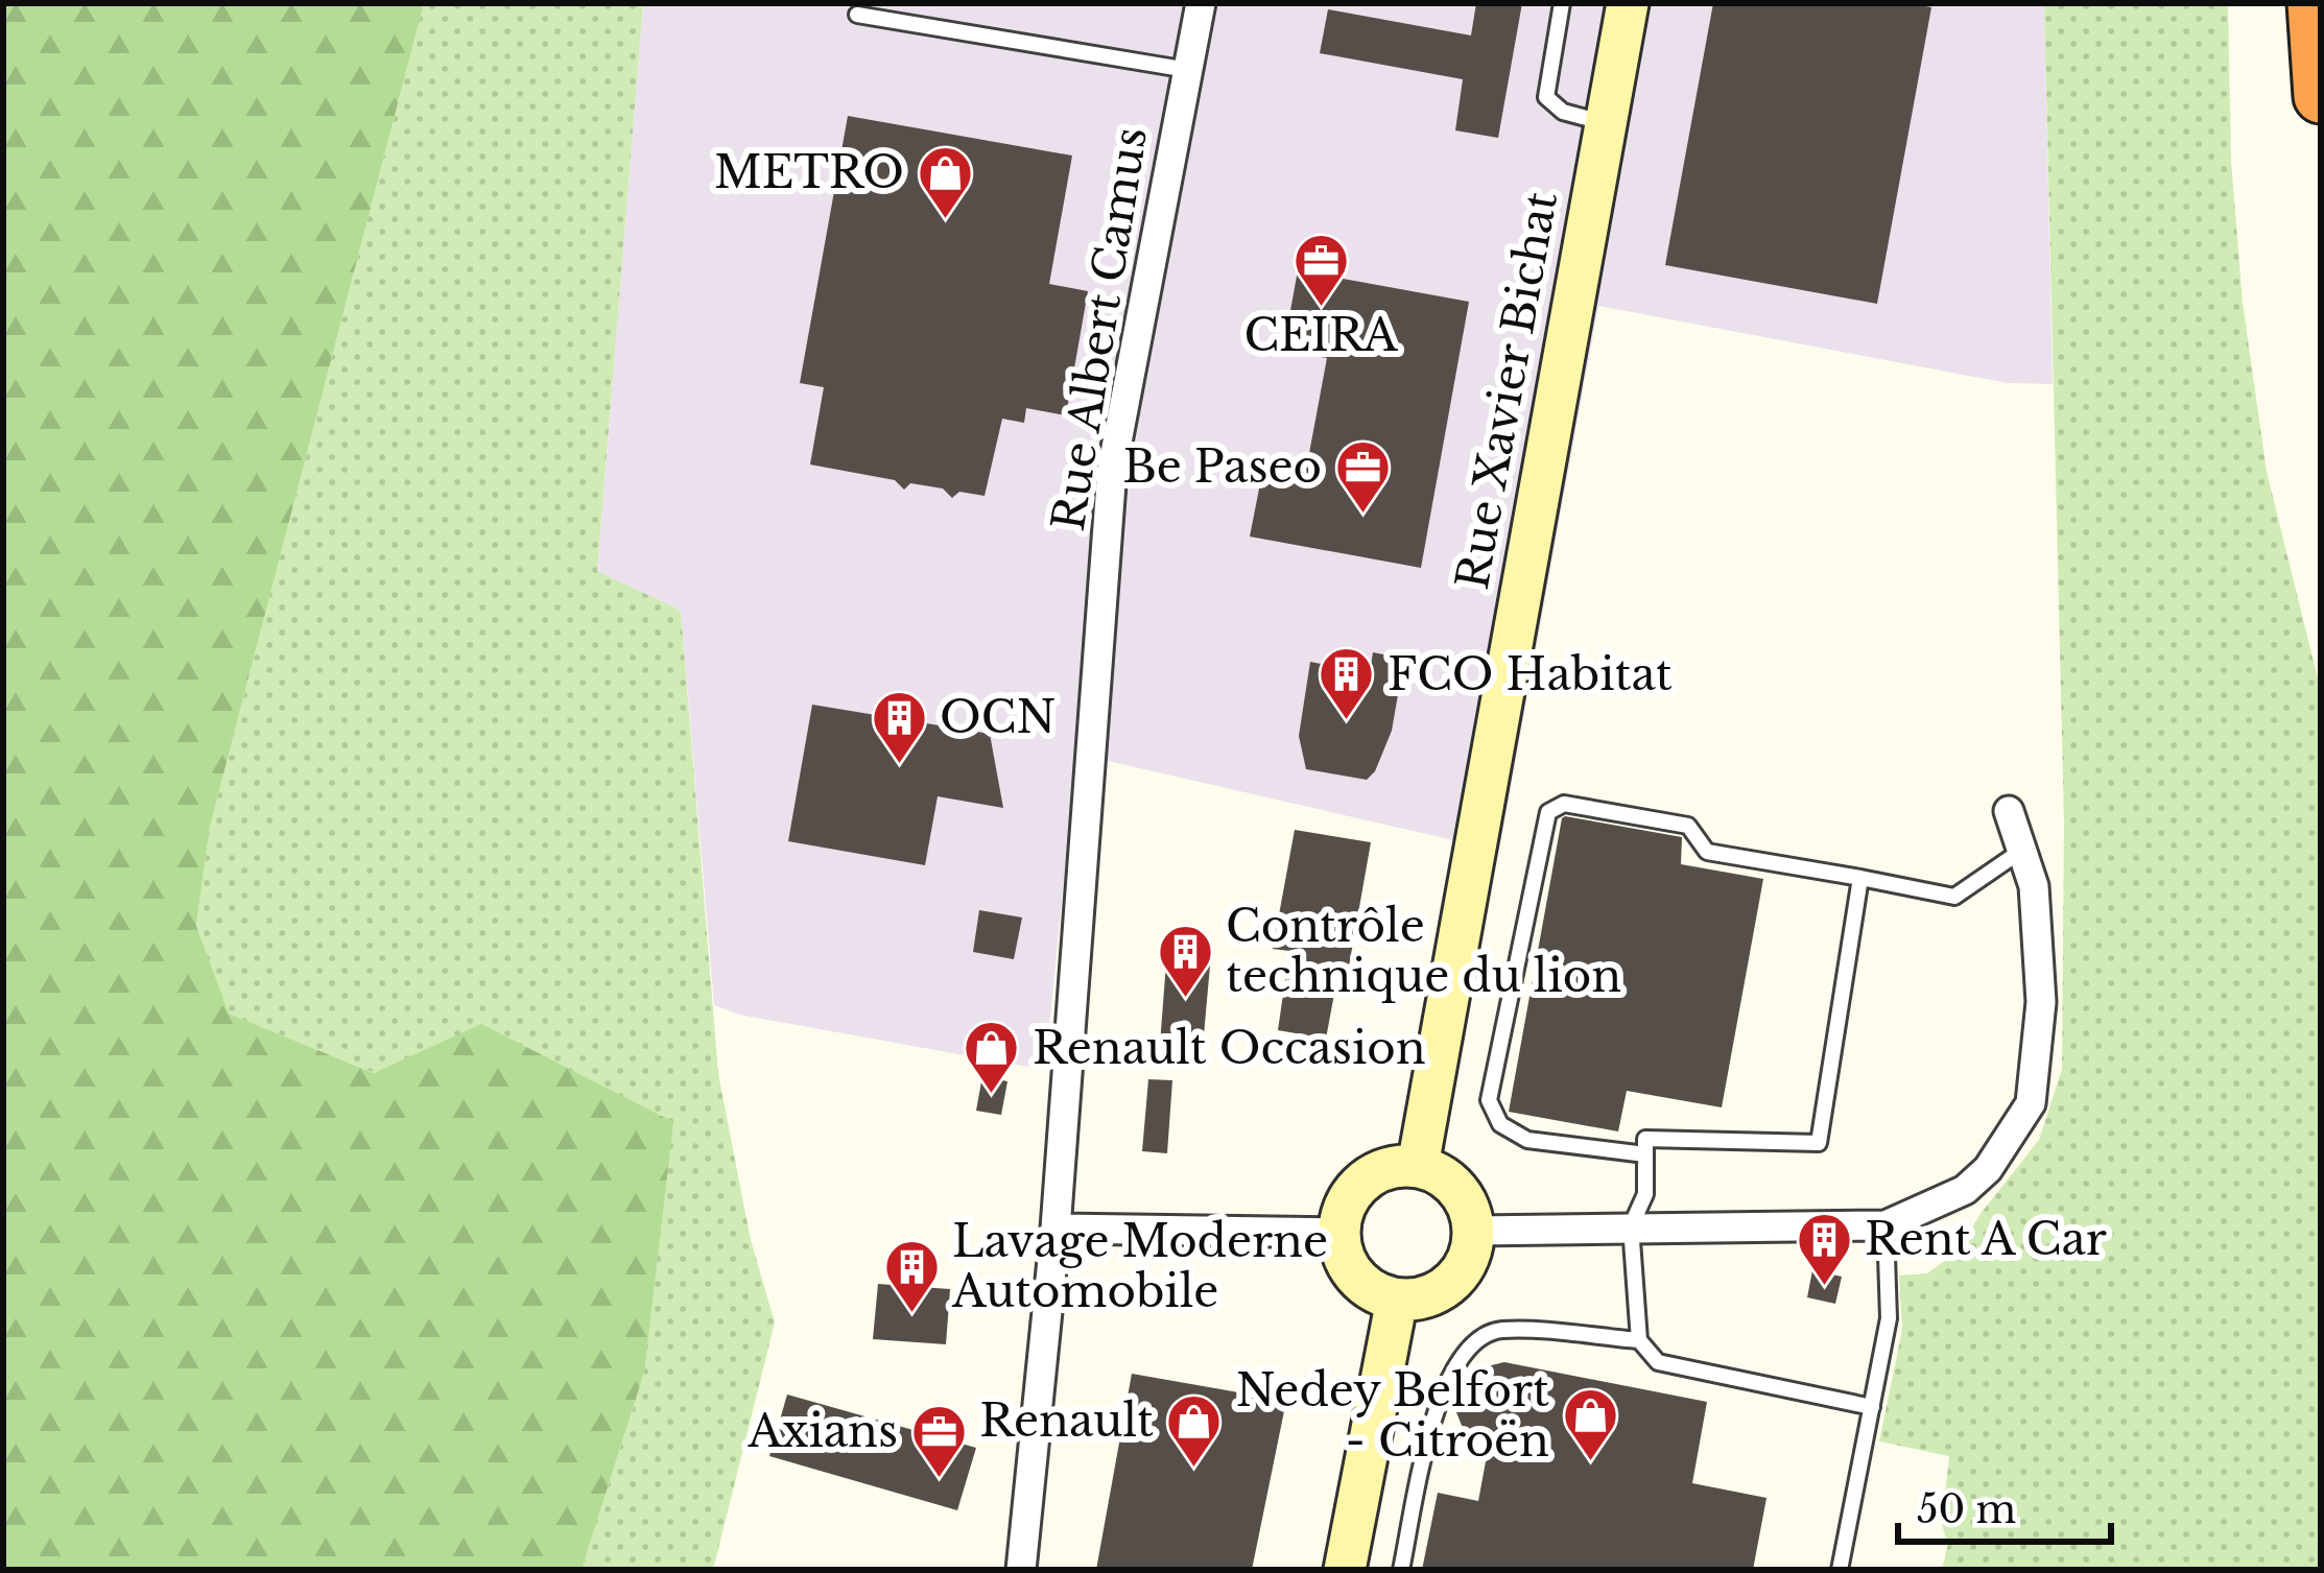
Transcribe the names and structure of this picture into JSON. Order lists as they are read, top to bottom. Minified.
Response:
{"streets":{"main road":["Rue Xavier Bichat"],"street":["Rue Albert Camus"]},"places":{"shop":["METRO","Renault Occasion","Nedey Belfort - Citroën","Renault"],"office":["CEIRA","Be Paseo","Axians"],"building":["FCO Habitat","OCN","Contrôle technique du lion","Rent A Car","Lavage Moderne Automobile"]},"scale_bar":"50 m"}
